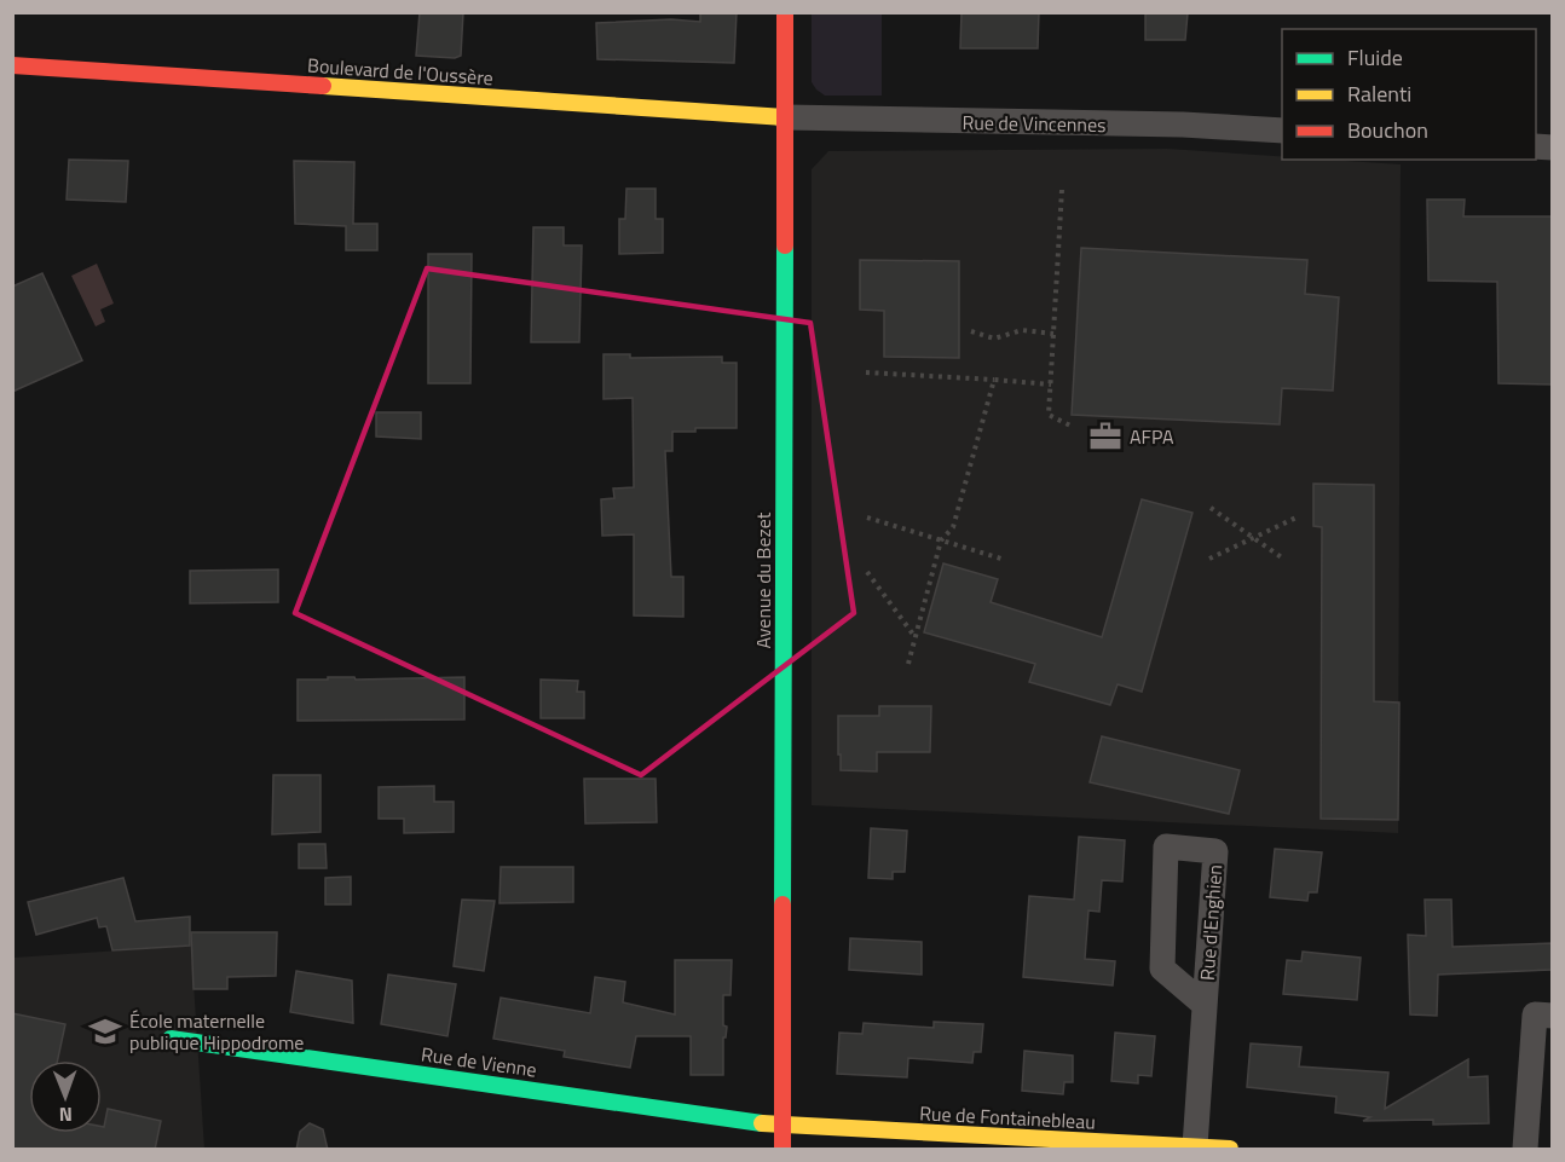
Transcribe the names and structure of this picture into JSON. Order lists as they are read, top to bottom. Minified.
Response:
{"streets":{"street":["Boulevard de l'Oussère","Rue de Vincennes","Avenue du Bezet","Rue d'Enghien","Rue de Vienne","Rue de Fontainebleau"]},"crossings":[["Boulevard de l'Oussère","Rue de Vincennes"],["Boulevard de l'Oussère","Avenue du Bezet"],["Rue de Vincennes","Avenue du Bezet"],["Avenue du Bezet","Rue de Vienne"],["Avenue du Bezet","Rue de Fontainebleau"],["Rue d'Enghien","Rue de Fontainebleau"],["Rue de Vienne","Rue de Fontainebleau"]],"places":{"office":["AFPA"],"school or university":["École maternelle publique Hippodrome"]},"legend":["Fluide","Ralenti","Bouchon"],"north":"bottom"}
